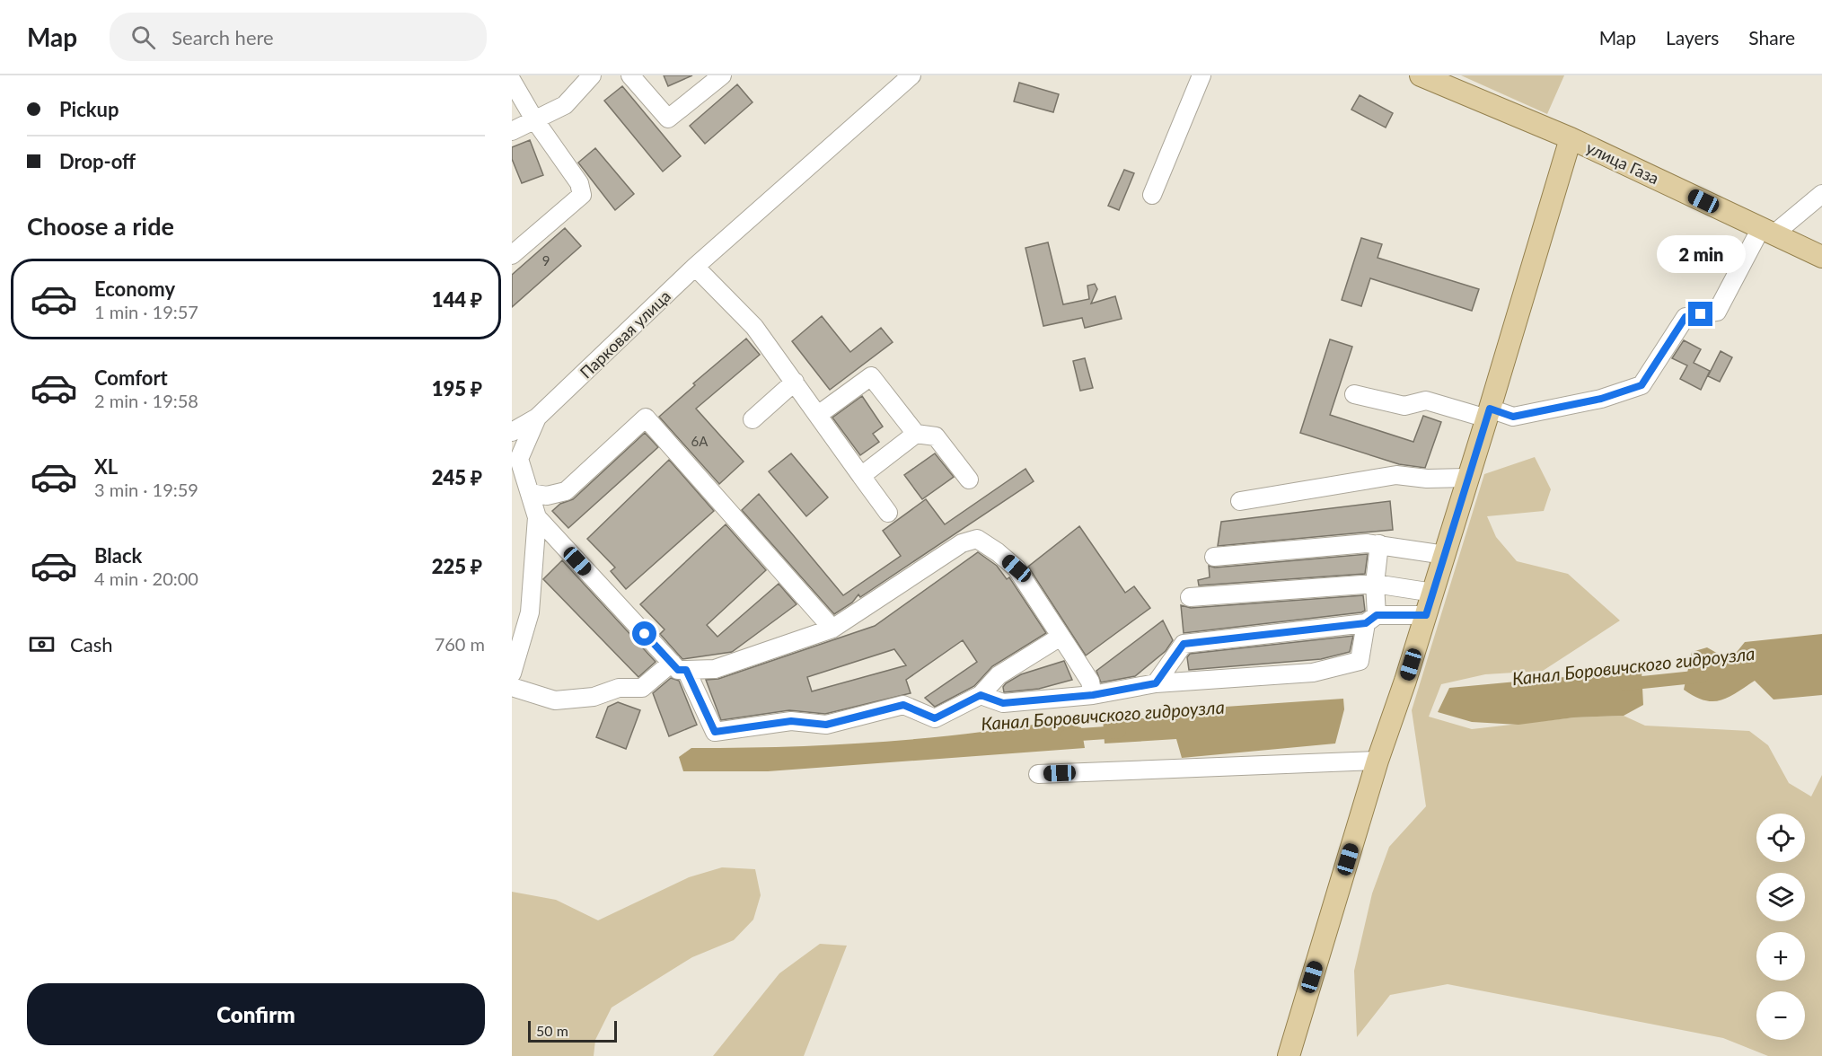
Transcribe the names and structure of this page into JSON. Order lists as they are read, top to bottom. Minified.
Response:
{"streets":{"main road":["улица Газа"],"street":["Парковая улица"]},"water":["Канал Боровичского гидроузла"],"house_numbers":["9","6А"],"scale_bar":"50 m","page":{"header":"Map","search":"Search here","nav":["Map","Layers","Share"],"banner":["Pickup","Drop-off"],"heading":"Choose a ride","bubble":"2 min","list":[{"name":"Economy","note":"1 min · 19:57","value":"144 ₽"},{"name":"Comfort","note":"2 min · 19:58","value":"195 ₽"},{"name":"XL","note":"3 min · 19:59","value":"245 ₽"},{"name":"Black","note":"4 min · 20:00","value":"225 ₽"}],"pay":["Cash","760 m"],"map_buttons":["+","−"],"buttons":"Confirm","scale":"50 m"}}
